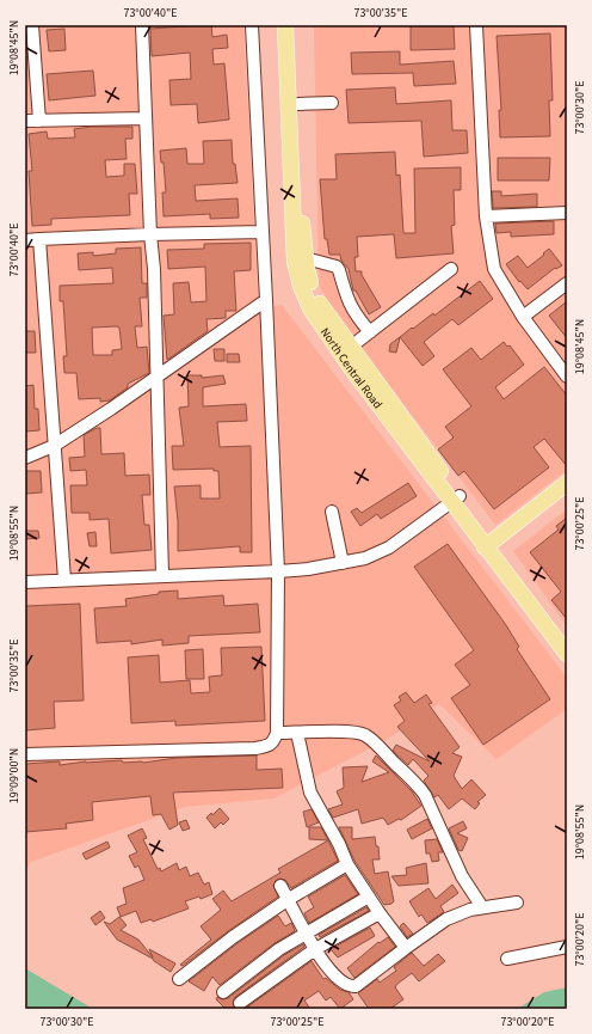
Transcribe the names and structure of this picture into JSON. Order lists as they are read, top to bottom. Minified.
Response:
{"streets":{"main road":["North Central Road"]},"coordinates":["73°00'40\"E","73°00'35\"E","19°08'45\"N","73°00'30\"E","73°00'25\"E","19°08'55\"N","19°09'00\"N","73°00'20\"E"]}
